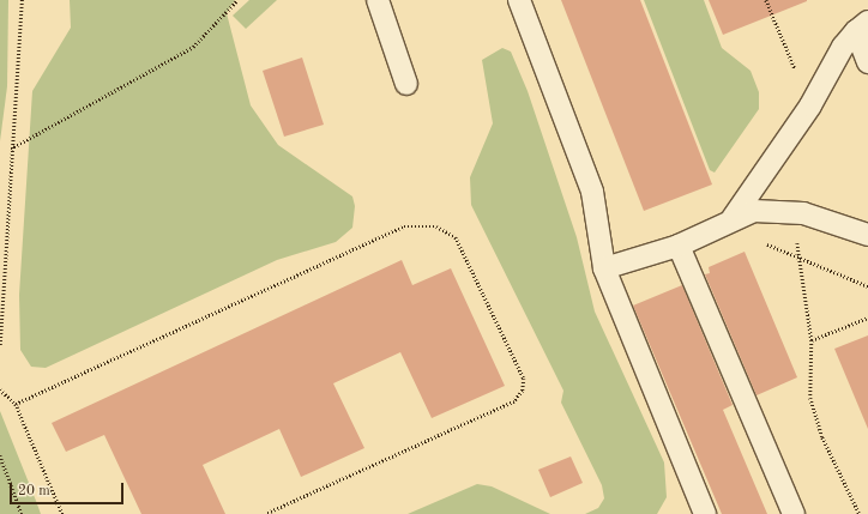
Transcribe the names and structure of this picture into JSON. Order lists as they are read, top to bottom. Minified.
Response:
{"scale_bar":"20 m"}
